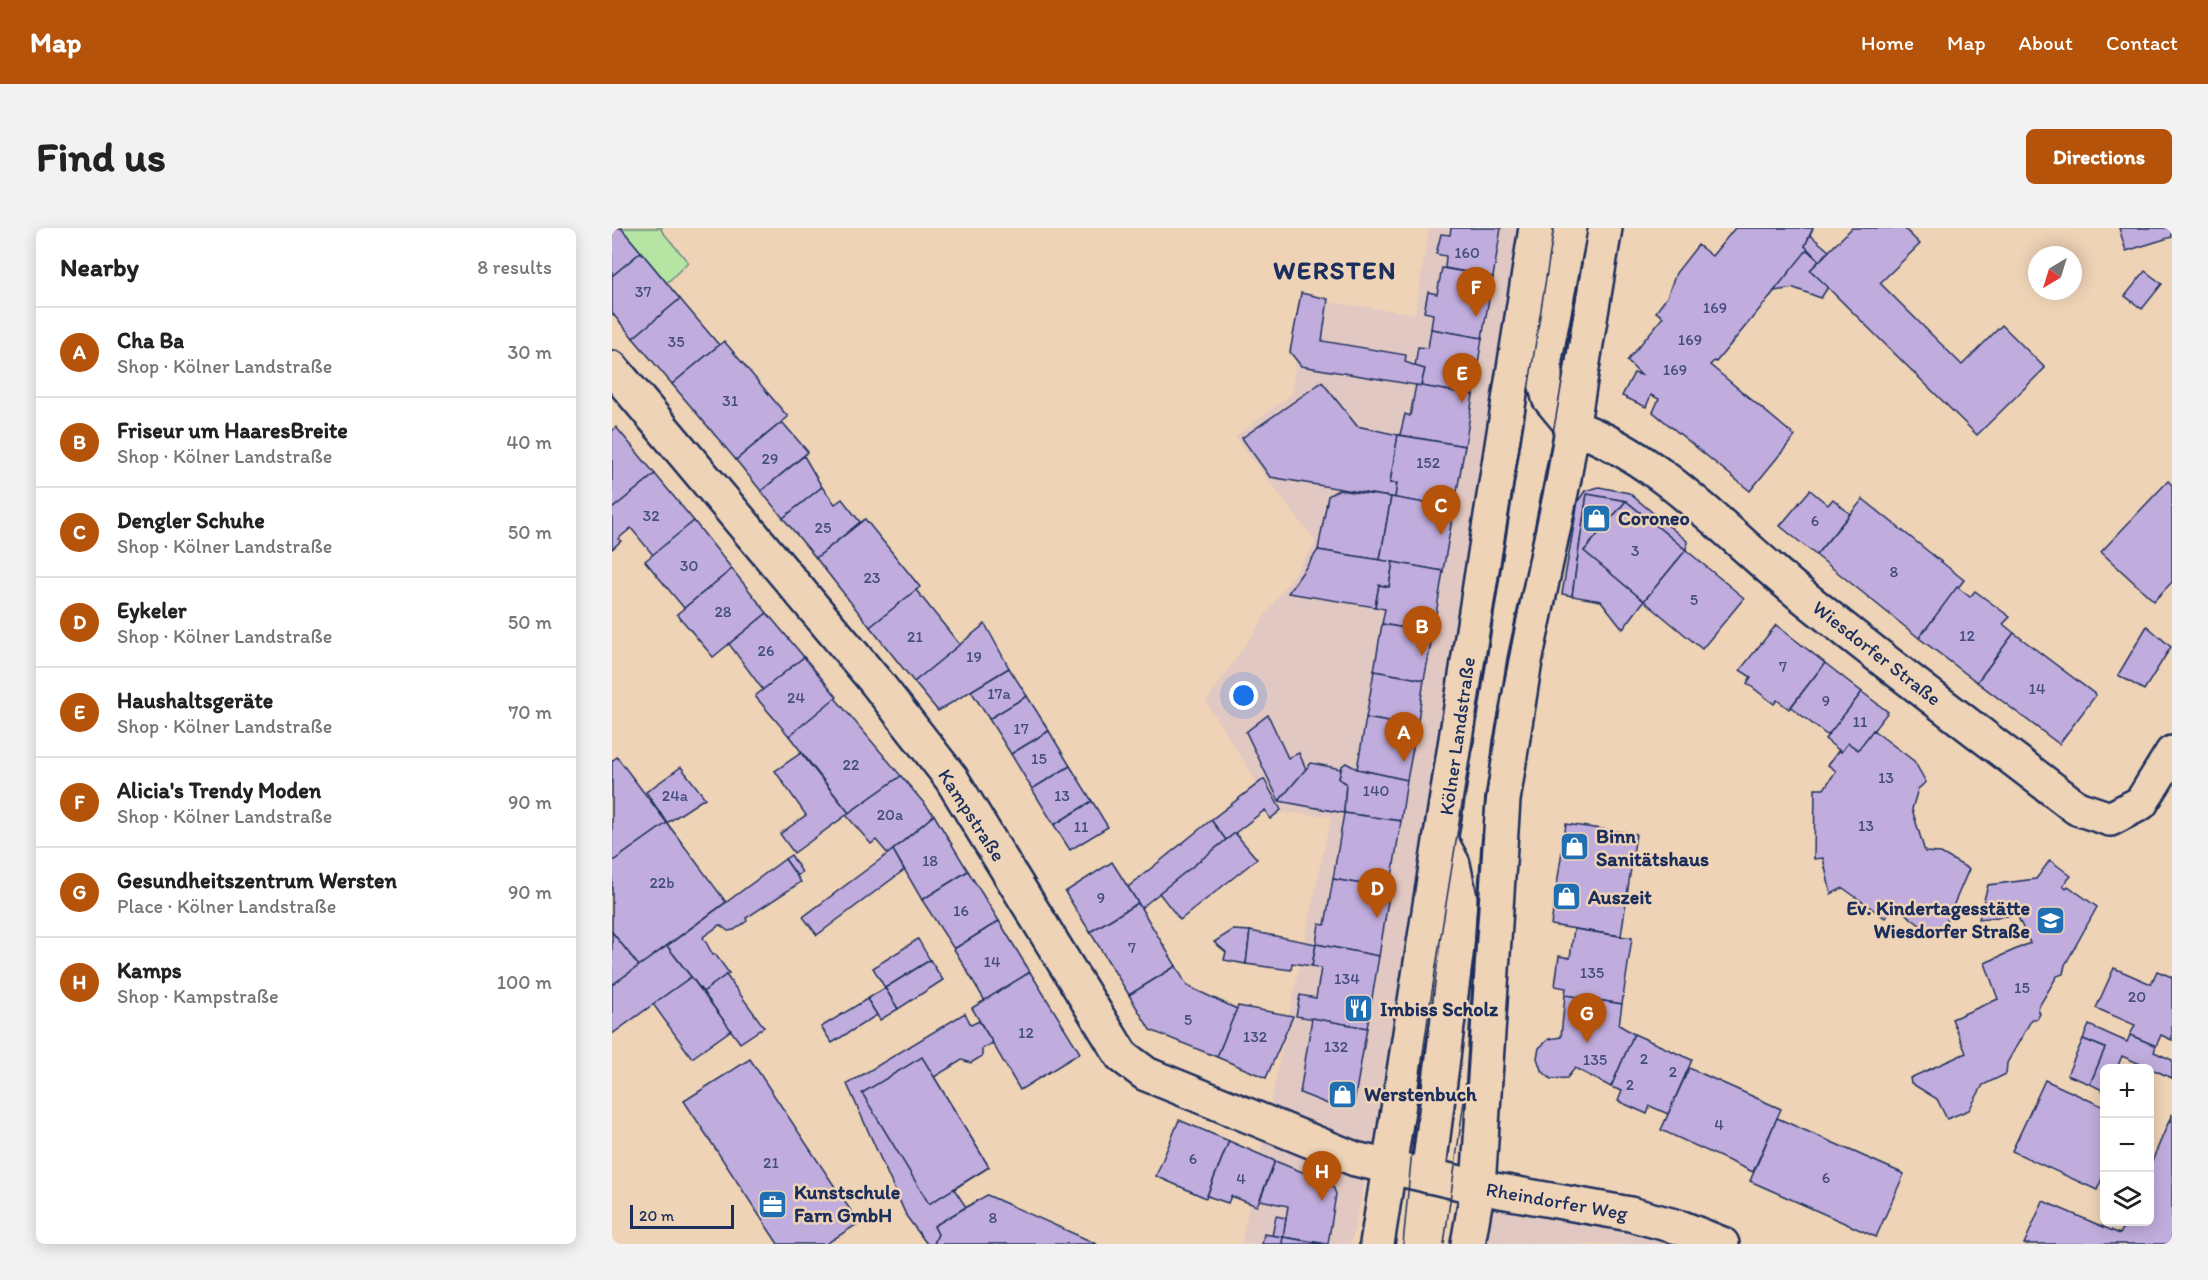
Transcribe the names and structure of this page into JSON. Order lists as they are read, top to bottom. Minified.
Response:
{"streets":{"main road":["Wiesdorfer Straße","Kölner Landstraße","Kampstraße","Rheindorfer Weg"]},"crossings":[["Kölner Landstraße","Kampstraße"],["Kölner Landstraße","Rheindorfer Weg"],["Kampstraße","Rheindorfer Weg"]],"districts":["WERSTEN"],"places":{"shop":["Coroneo","Binn Sanitätshaus","Auszeit","Werstenbuch"],"school or university":["Ev. Kindertagesstätte Wiesdorfer Straße"],"restaurant":["Imbiss Scholz"],"office":["Kunstschule Farn GmbH"]},"house_numbers":["160","37","169","169","35","169","31","29","152","32","6","25","3","30","8","23","5","28","12","21","26","19","7","14","17a","24","9","11","17","15","22","13","140","24a","13","20a","13","11","18","22b","9","16","7","14","135","134","15","20","5","12","132","132","2","135","2","2","4","6","21","6","4","8"],"scale_bar":"20 m","north":"bottom left","page":{"header":"Map","nav":["Home","Map","About","Contact"],"buttons":"Directions","title":"Find us","heading":["Nearby","8 results"],"pins":["F","E","C","B","A","D","G","H"],"list":[{"mark":"A","name":"Cha Ba","note":"Shop · Kölner Landstraße","value":"30 m"},{"mark":"B","name":"Friseur um HaaresBreite","note":"Shop · Kölner Landstraße","value":"40 m"},{"mark":"C","name":"Dengler Schuhe","note":"Shop · Kölner Landstraße","value":"50 m"},{"mark":"D","name":"Eykeler","note":"Shop · Kölner Landstraße","value":"50 m"},{"mark":"E","name":"Haushaltsgeräte","note":"Shop · Kölner Landstraße","value":"70 m"},{"mark":"F","name":"Alicia's Trendy Moden","note":"Shop · Kölner Landstraße","value":"90 m"},{"mark":"G","name":"Gesundheitszentrum Wersten","note":"Place · Kölner Landstraße","value":"90 m"},{"mark":"H","name":"Kamps","note":"Shop · Kampstraße","value":"100 m"}],"map_buttons":["+","−"],"scale":"20 m"}}
